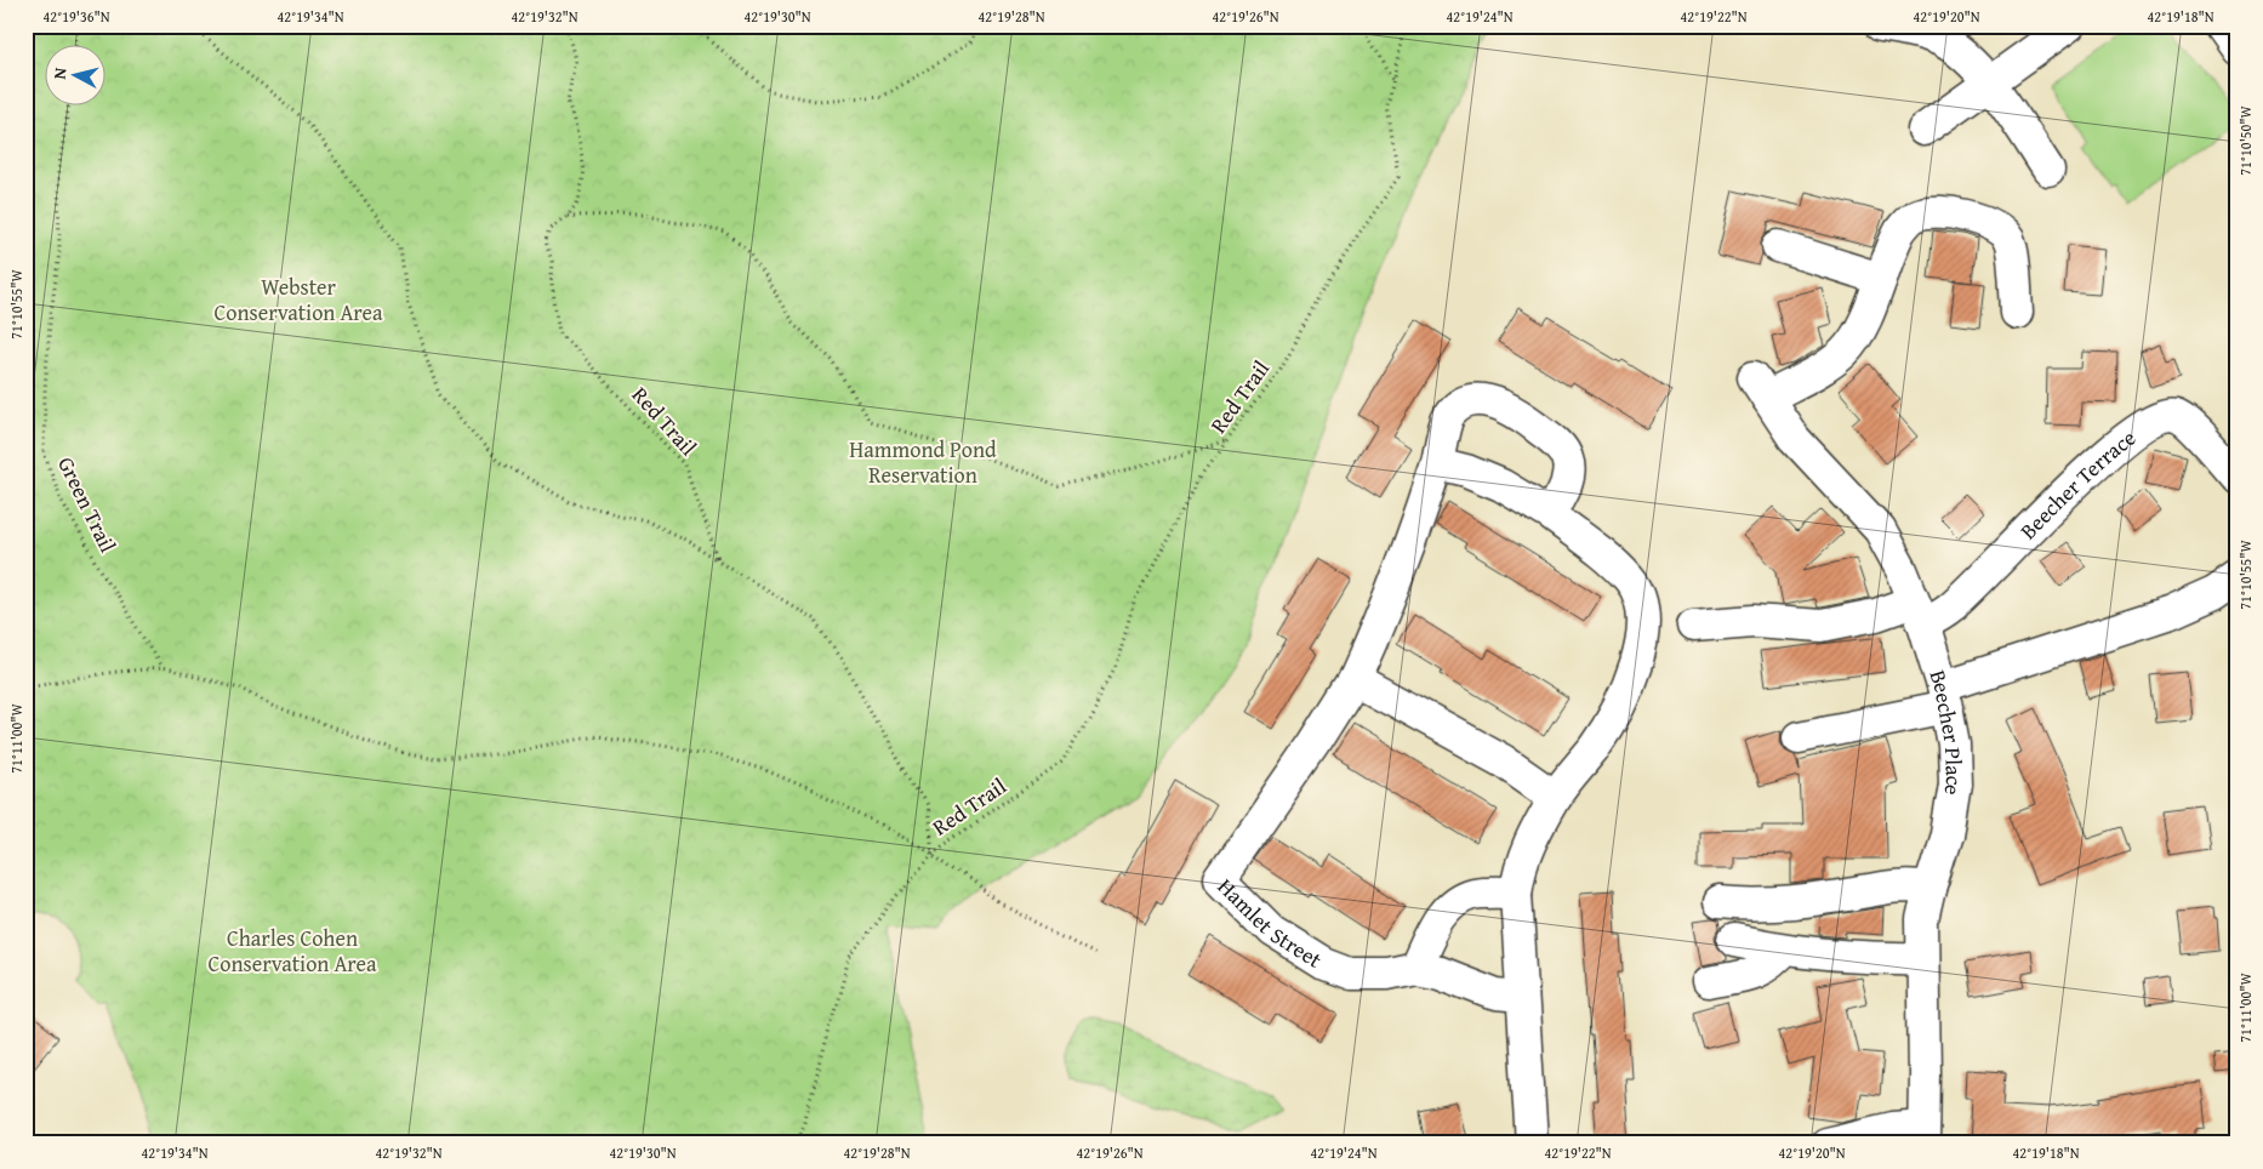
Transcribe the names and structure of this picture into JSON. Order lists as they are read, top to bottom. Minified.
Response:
{"streets":{"street":["Beecher Terrace","Beecher Place","Hamlet Street"],"path":["Red Trail","Green Trail"]},"crossings":[["Beecher Terrace","Beecher Place"]],"parks":["Webster Conservation Area","Hammond Pond Reservation","Charles Cohen Conservation Area"],"north":"left","coordinates":["42°19'36\"N","42°19'34\"N","42°19'32\"N","42°19'30\"N","42°19'28\"N","42°19'26\"N","42°19'24\"N","42°19'22\"N","42°19'20\"N","42°19'18\"N","71°10'50\"W","71°10'55\"W","71°11'00\"W"]}
